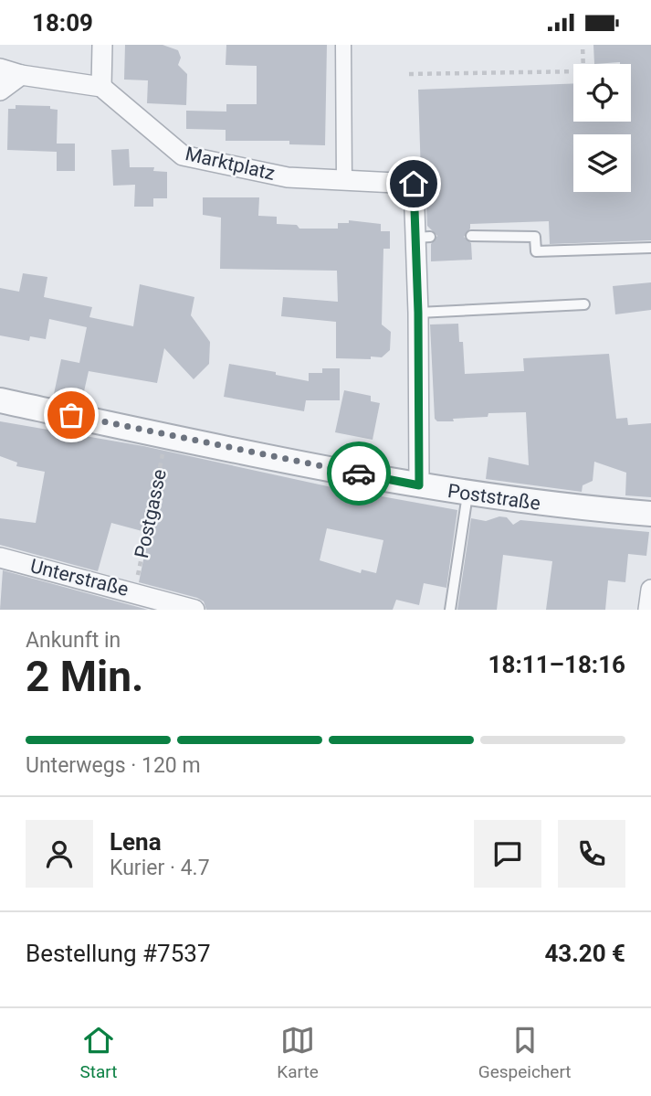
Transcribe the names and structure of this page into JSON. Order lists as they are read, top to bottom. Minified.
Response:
{"streets":{"street":["Marktplatz","Poststraße","Unterstraße"],"path":["Postgasse"]},"crossings":[["Marktplatz","Poststraße"],["Poststraße","Postgasse"],["Postgasse","Unterstraße"]],"page":{"status":"18:09","heading":["2 Min.","Ankunft in","18:11–18:16"],"panel":["Lena","Kurier · 4.7","Bestellung #7537","43.20 €"],"bar":"Unterwegs · 120 m","tabs":["Start","Karte","Gespeichert"]}}
